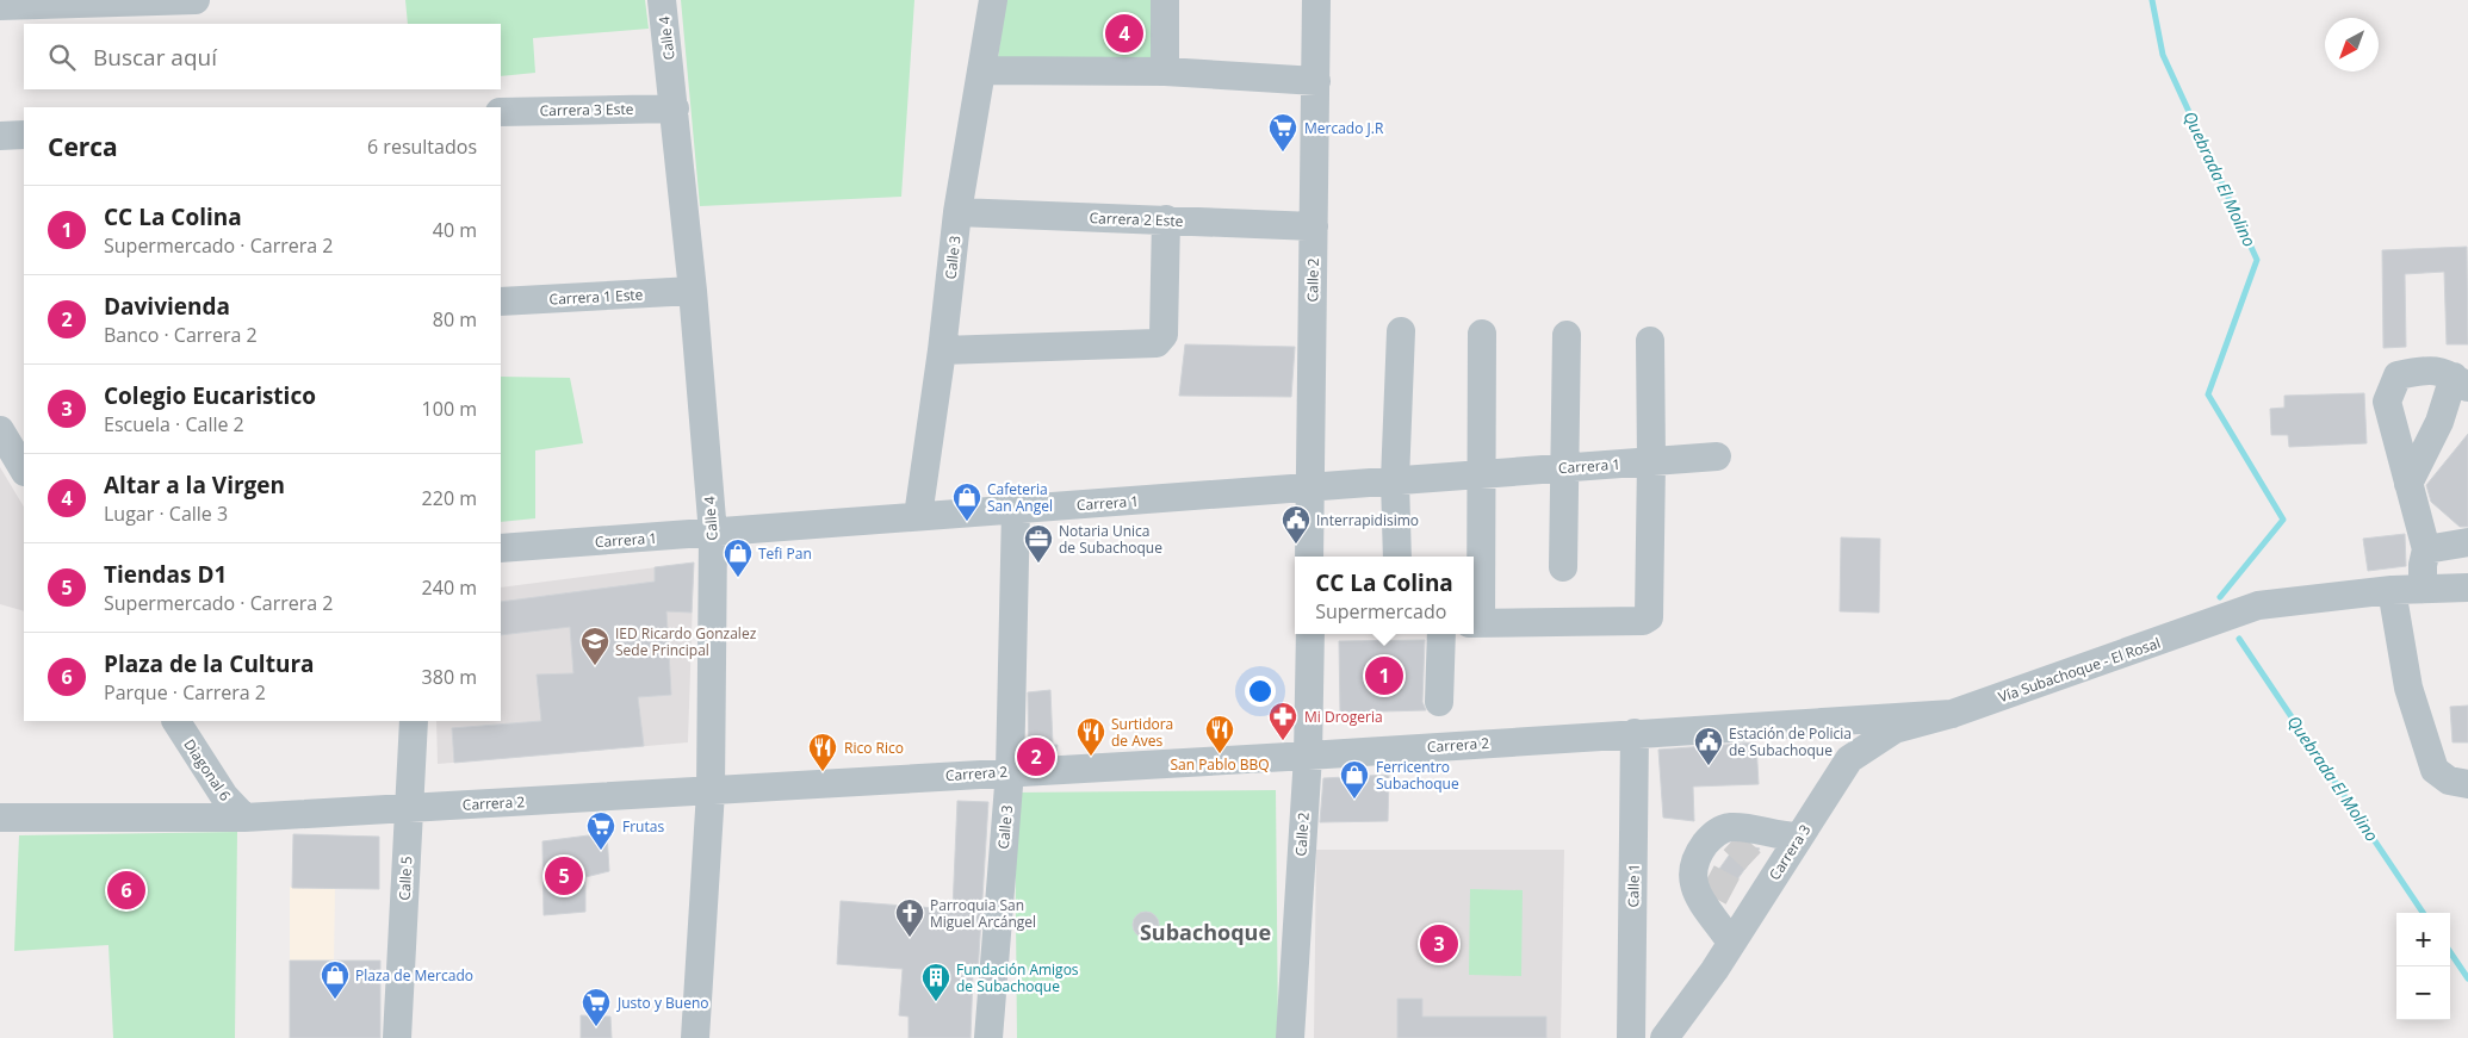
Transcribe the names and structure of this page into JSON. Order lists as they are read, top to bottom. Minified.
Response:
{"streets":{"street":["Calle 4","Carrera 3 Este","Carrera 2 Este","Calle 3","Calle 2","Carrera 1 Este","Carrera 1","Vía Subachoque - El Rosal","Carrera 2","Diagonal 6","Carrera 3","Calle 5","Calle 1"]},"crossings":[["Calle 4","Carrera 3 Este"],["Calle 4","Carrera 1 Este"],["Calle 4","Carrera 1"],["Calle 4","Carrera 2"],["Carrera 2 Este","Calle 3"],["Carrera 2 Este","Calle 2"],["Calle 3","Carrera 1"],["Calle 3","Carrera 2"],["Calle 2","Carrera 1"],["Calle 2","Carrera 2"],["Vía Subachoque - El Rosal","Carrera 2"],["Vía Subachoque - El Rosal","Carrera 3"],["Carrera 2","Diagonal 6"],["Carrera 2","Carrera 3"],["Carrera 2","Calle 5"],["Carrera 2","Calle 1"]],"districts":["Subachoque"],"water":["Quebrada El Molino"],"places":{"supermarket":["Mercado J.R","Frutas","Justo y Bueno"],"shop":["Cafeteria San Angel","Tefi Pan","Ferricentro Subachoque","Plaza de Mercado"],"public building":["Interrapidisimo","Estación de Policia de Subachoque"],"office":["Notaria Unica de Subachoque"],"school or university":["IED Ricardo Gonzalez Sede Principal"],"pharmacy":["Mi Drogeria"],"restaurant":["San Pablo BBQ","Surtidora de Aves","Rico Rico"],"church":["Parroquia San Miguel Arcángel"],"building":["Fundación Amigos de Subachoque"]},"north":"bottom left","page":{"pins":["4","1","2","5","6","3"],"search":"Buscar aquí","heading":["Cerca","6 resultados"],"list":[{"mark":"1","name":"CC La Colina","note":"Supermercado · Carrera 2","value":"40 m"},{"mark":"2","name":"Davivienda","note":"Banco · Carrera 2","value":"80 m"},{"mark":"3","name":"Colegio Eucaristico","note":"Escuela · Calle 2","value":"100 m"},{"mark":"4","name":"Altar a la Virgen","note":"Lugar · Calle 3","value":"220 m"},{"mark":"5","name":"Tiendas D1","note":"Supermercado · Carrera 2","value":"240 m"},{"mark":"6","name":"Plaza de la Cultura","note":"Parque · Carrera 2","value":"380 m"}],"popup":["CC La Colina","Supermercado"],"map_buttons":["+","−"]}}
